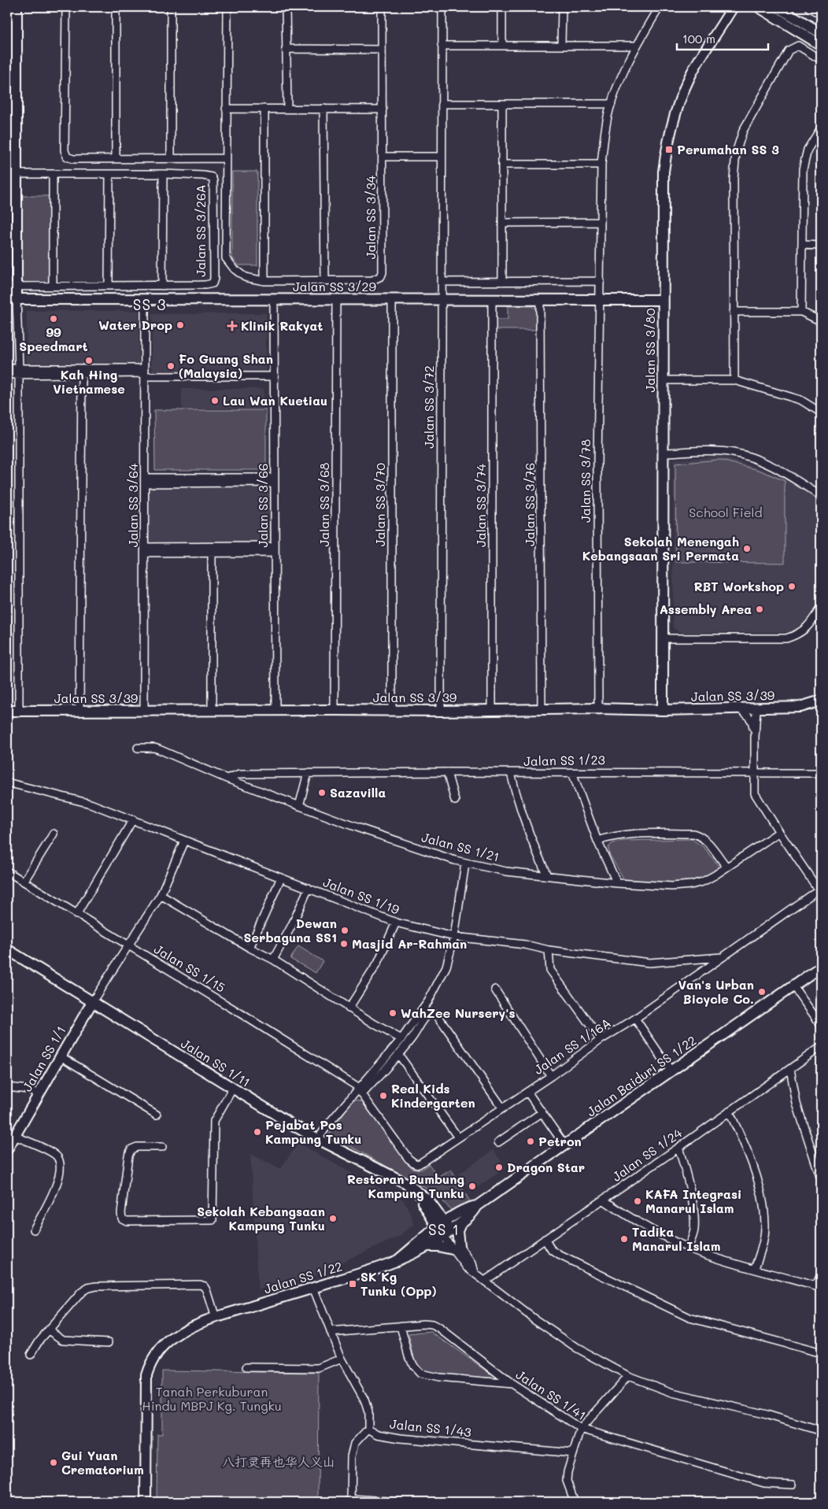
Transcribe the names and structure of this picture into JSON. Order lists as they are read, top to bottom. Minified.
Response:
{"streets":{"street":["Jalan SS 3/34","Jalan SS 3/26A","Jalan SS 3/29","Jalan SS 3/80","Jalan SS 3/72","Jalan SS 3/78","Jalan SS 3/68","Jalan SS 3/70","Jalan SS 3/76","Jalan SS 3/64","Jalan SS 3/66","Jalan SS 3/74","Jalan SS 3/39","Jalan SS 1/23","Jalan SS 1/21","Jalan SS 1/19","Jalan SS 1/15","Jalan SS 1/16A","Jalan SS 1/1","Jalan SS 1/11","Jalan Baiduri SS 1/22","Jalan SS 1/24","Jalan SS 1/22","Jalan SS 1/41","Jalan SS 1/43"]},"crossings":[["Jalan SS 3/29","Jalan SS 3/80"],["Jalan SS 3/29","Jalan SS 3/72"],["Jalan SS 3/29","Jalan SS 3/78"],["Jalan SS 3/29","Jalan SS 3/68"],["Jalan SS 3/29","Jalan SS 3/70"],["Jalan SS 3/29","Jalan SS 3/76"],["Jalan SS 3/29","Jalan SS 3/64"],["Jalan SS 3/29","Jalan SS 3/66"],["Jalan SS 3/29","Jalan SS 3/74"],["Jalan SS 3/80","Jalan SS 3/39"],["Jalan SS 3/72","Jalan SS 3/39"],["Jalan SS 3/78","Jalan SS 3/39"],["Jalan SS 3/68","Jalan SS 3/39"],["Jalan SS 3/70","Jalan SS 3/39"],["Jalan SS 3/76","Jalan SS 3/39"],["Jalan SS 3/64","Jalan SS 3/39"],["Jalan SS 3/66","Jalan SS 3/39"],["Jalan SS 3/74","Jalan SS 3/39"],["Jalan SS 1/23","Jalan SS 1/21"],["Jalan SS 1/19","Jalan SS 1/16A"],["Jalan SS 1/15","Jalan SS 1/16A"],["Jalan SS 1/1","Jalan SS 1/11"],["Jalan SS 1/11","Jalan SS 1/22"],["Jalan Baiduri SS 1/22","Jalan SS 1/22"]],"districts":["SS 3","SS 1"],"parks":["School Field","Tanah Perkuburan Hindu MBPJ Kg. Tungku","八打灵再也华人义山"],"places":{"transit":["Perumahan SS 3","SK Kg Tunku (Opp)"],"other":["99 Speedmart","Water Drop","Kah Hing Vietnamese","Fo Guang Shan (Malaysia)","Lau Wan Kuetiau","Sekolah Menengah Kebangsaan Sri Permata","RBT Workshop","Assembly Area","Sazavilla","Dewan Serbaguna SS1","Masjid Ar-Rahman","Van's Urban Bicycle Co.","WahZee Nursery's","Real Kids Kindergarten","Pejabat Pos Kampung Tunku","Petron","Dragon Star","Restoran Bumbung Kampung Tunku","KAFA Integrasi Manarul Islam","Sekolah Kebangsaan Kampung Tunku","Tadika Manarul Islam","Gui Yuan Crematorium"],"health":["Klinik Rakyat"]},"scale_bar":"100 m"}
